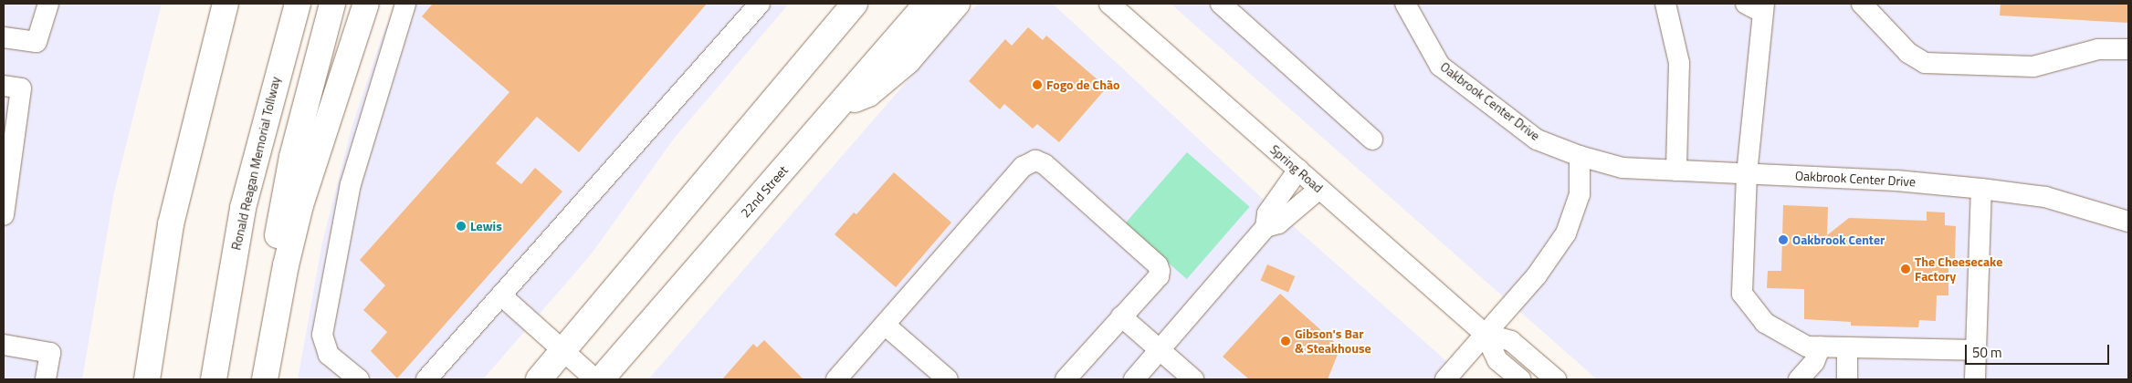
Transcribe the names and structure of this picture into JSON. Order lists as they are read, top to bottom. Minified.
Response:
{"streets":{"main road":["Ronald Reagan Memorial Tollway","22nd Street"],"street":["Oakbrook Center Drive","Spring Road"]},"places":["Fogo de Chão","Lewis","Oakbrook Center","The Cheesecake Factory","Gibson's Bar & Steakhouse"],"scale_bar":"50 m"}
